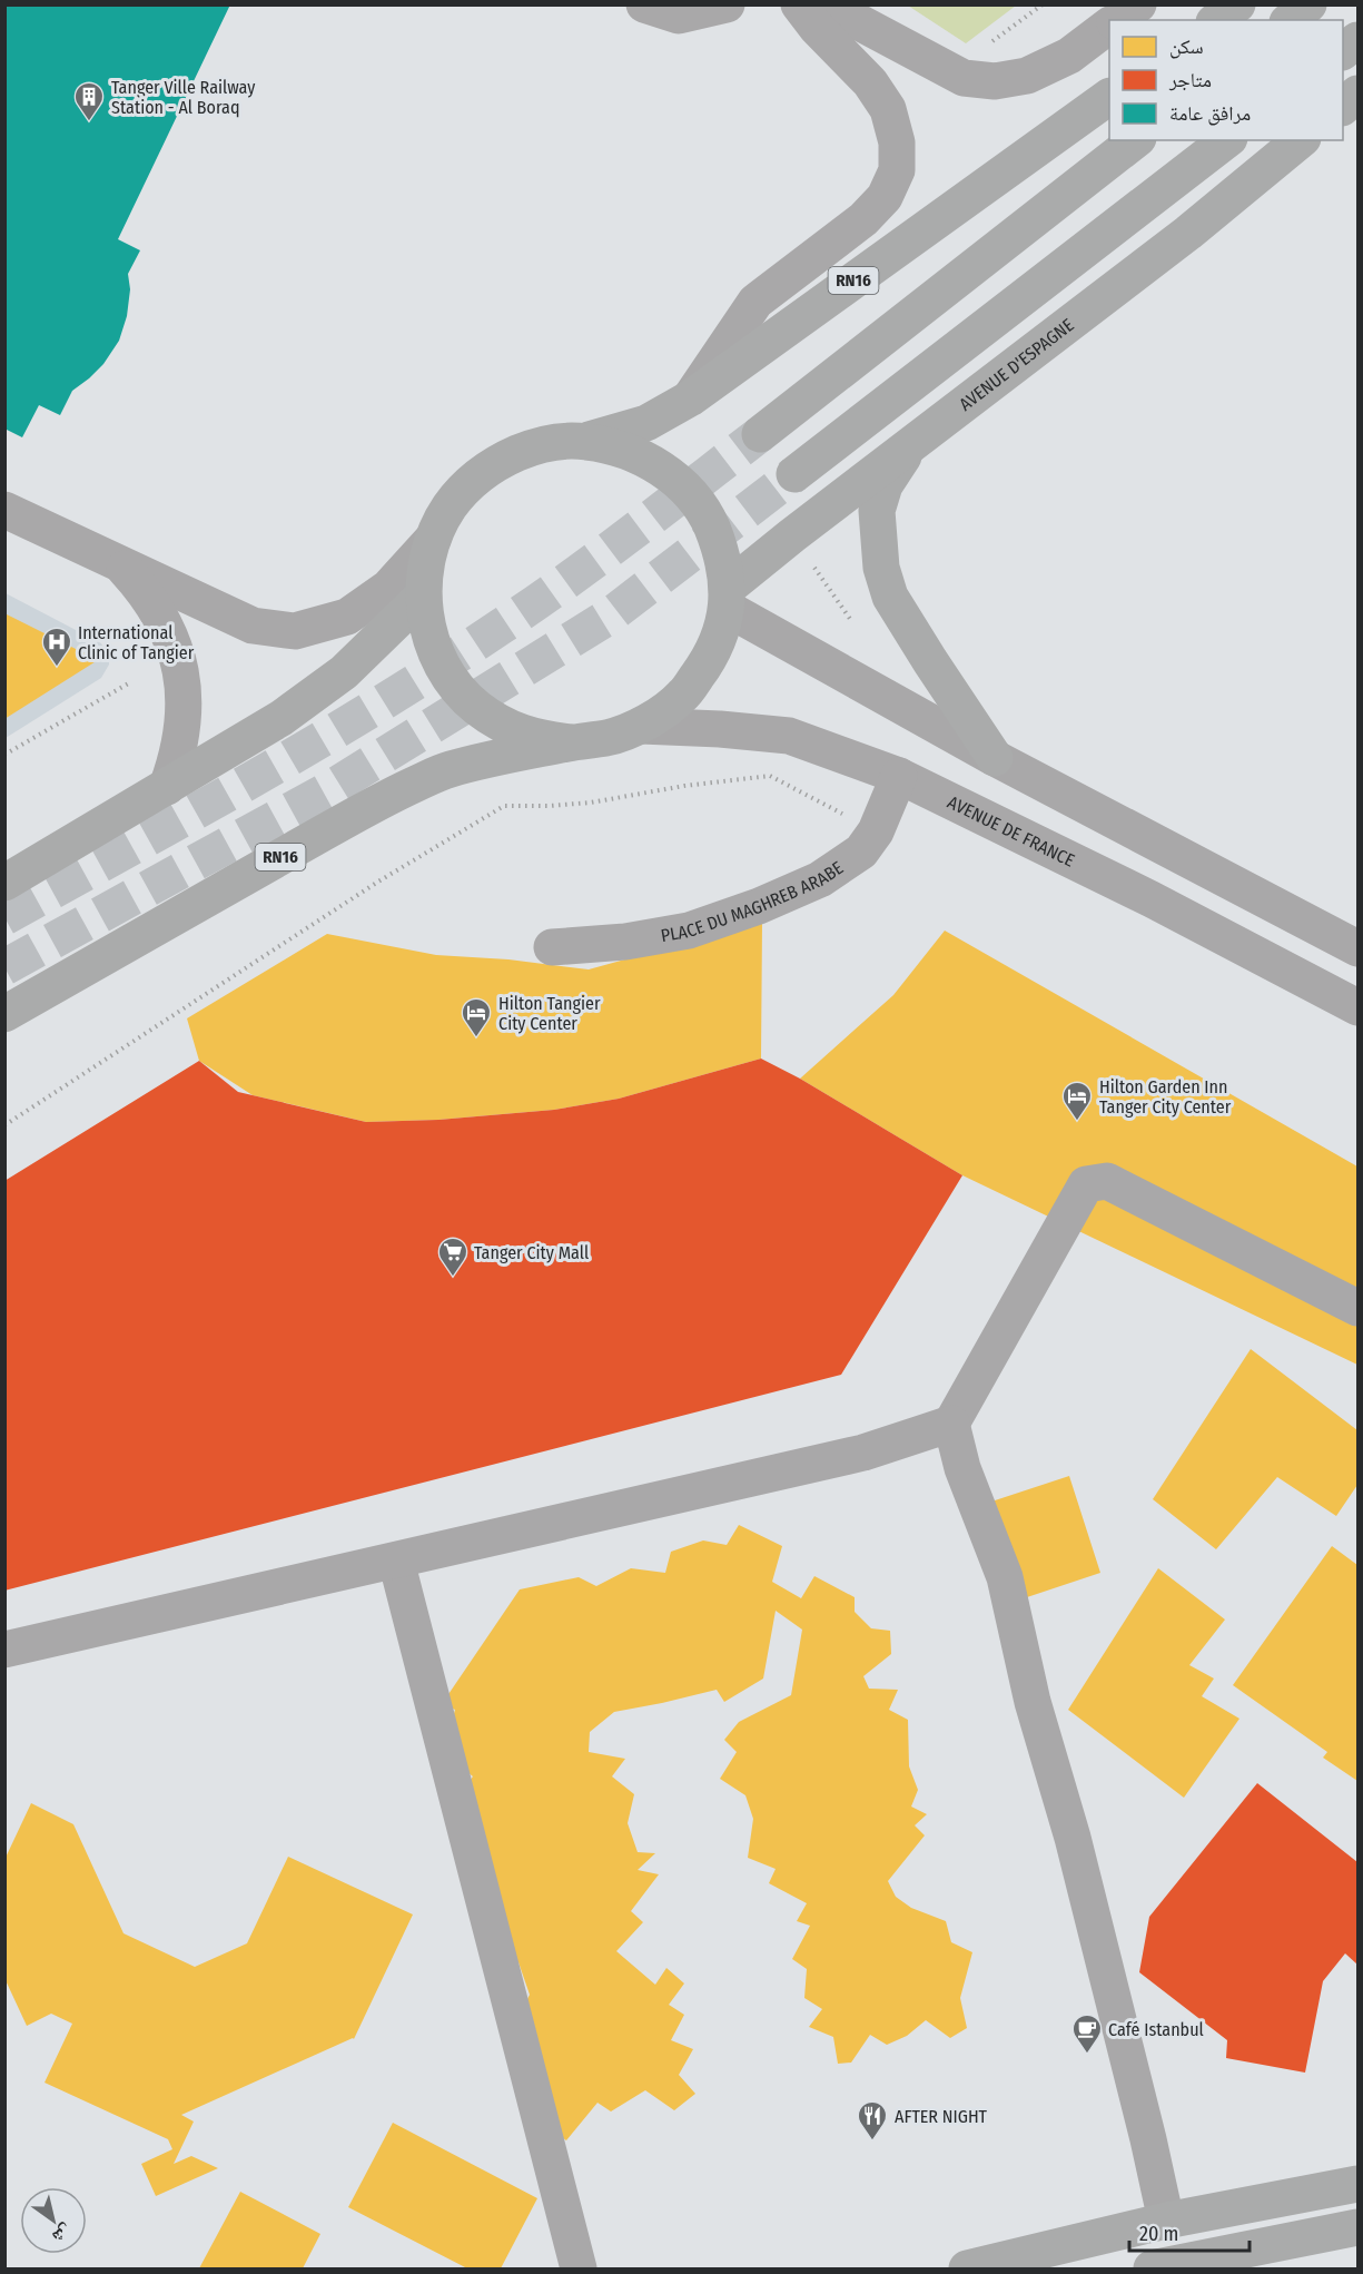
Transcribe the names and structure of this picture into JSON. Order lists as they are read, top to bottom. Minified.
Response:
{"streets":{"main road":["RN16","AVENUE D'ESPAGNE"],"street":["AVENUE DE FRANCE","PLACE DU MAGHREB ARABE"]},"crossings":[["RN16","AVENUE D'ESPAGNE"],["RN16","AVENUE DE FRANCE"],["AVENUE DE FRANCE","PLACE DU MAGHREB ARABE"]],"places":{"building":["Tanger Ville Railway Station - Al Boraq"],"hospital":["International Clinic of Tangier"],"hotel":["Hilton Tangier City Center","Hilton Garden Inn Tanger City Center"],"supermarket":["Tanger City Mall"],"cafe":["Café Istanbul"],"restaurant":["AFTER NIGHT"]},"legend":["سكن","متاجر","مرافق عامة"],"scale_bar":"20 m","north":"bottom right"}
